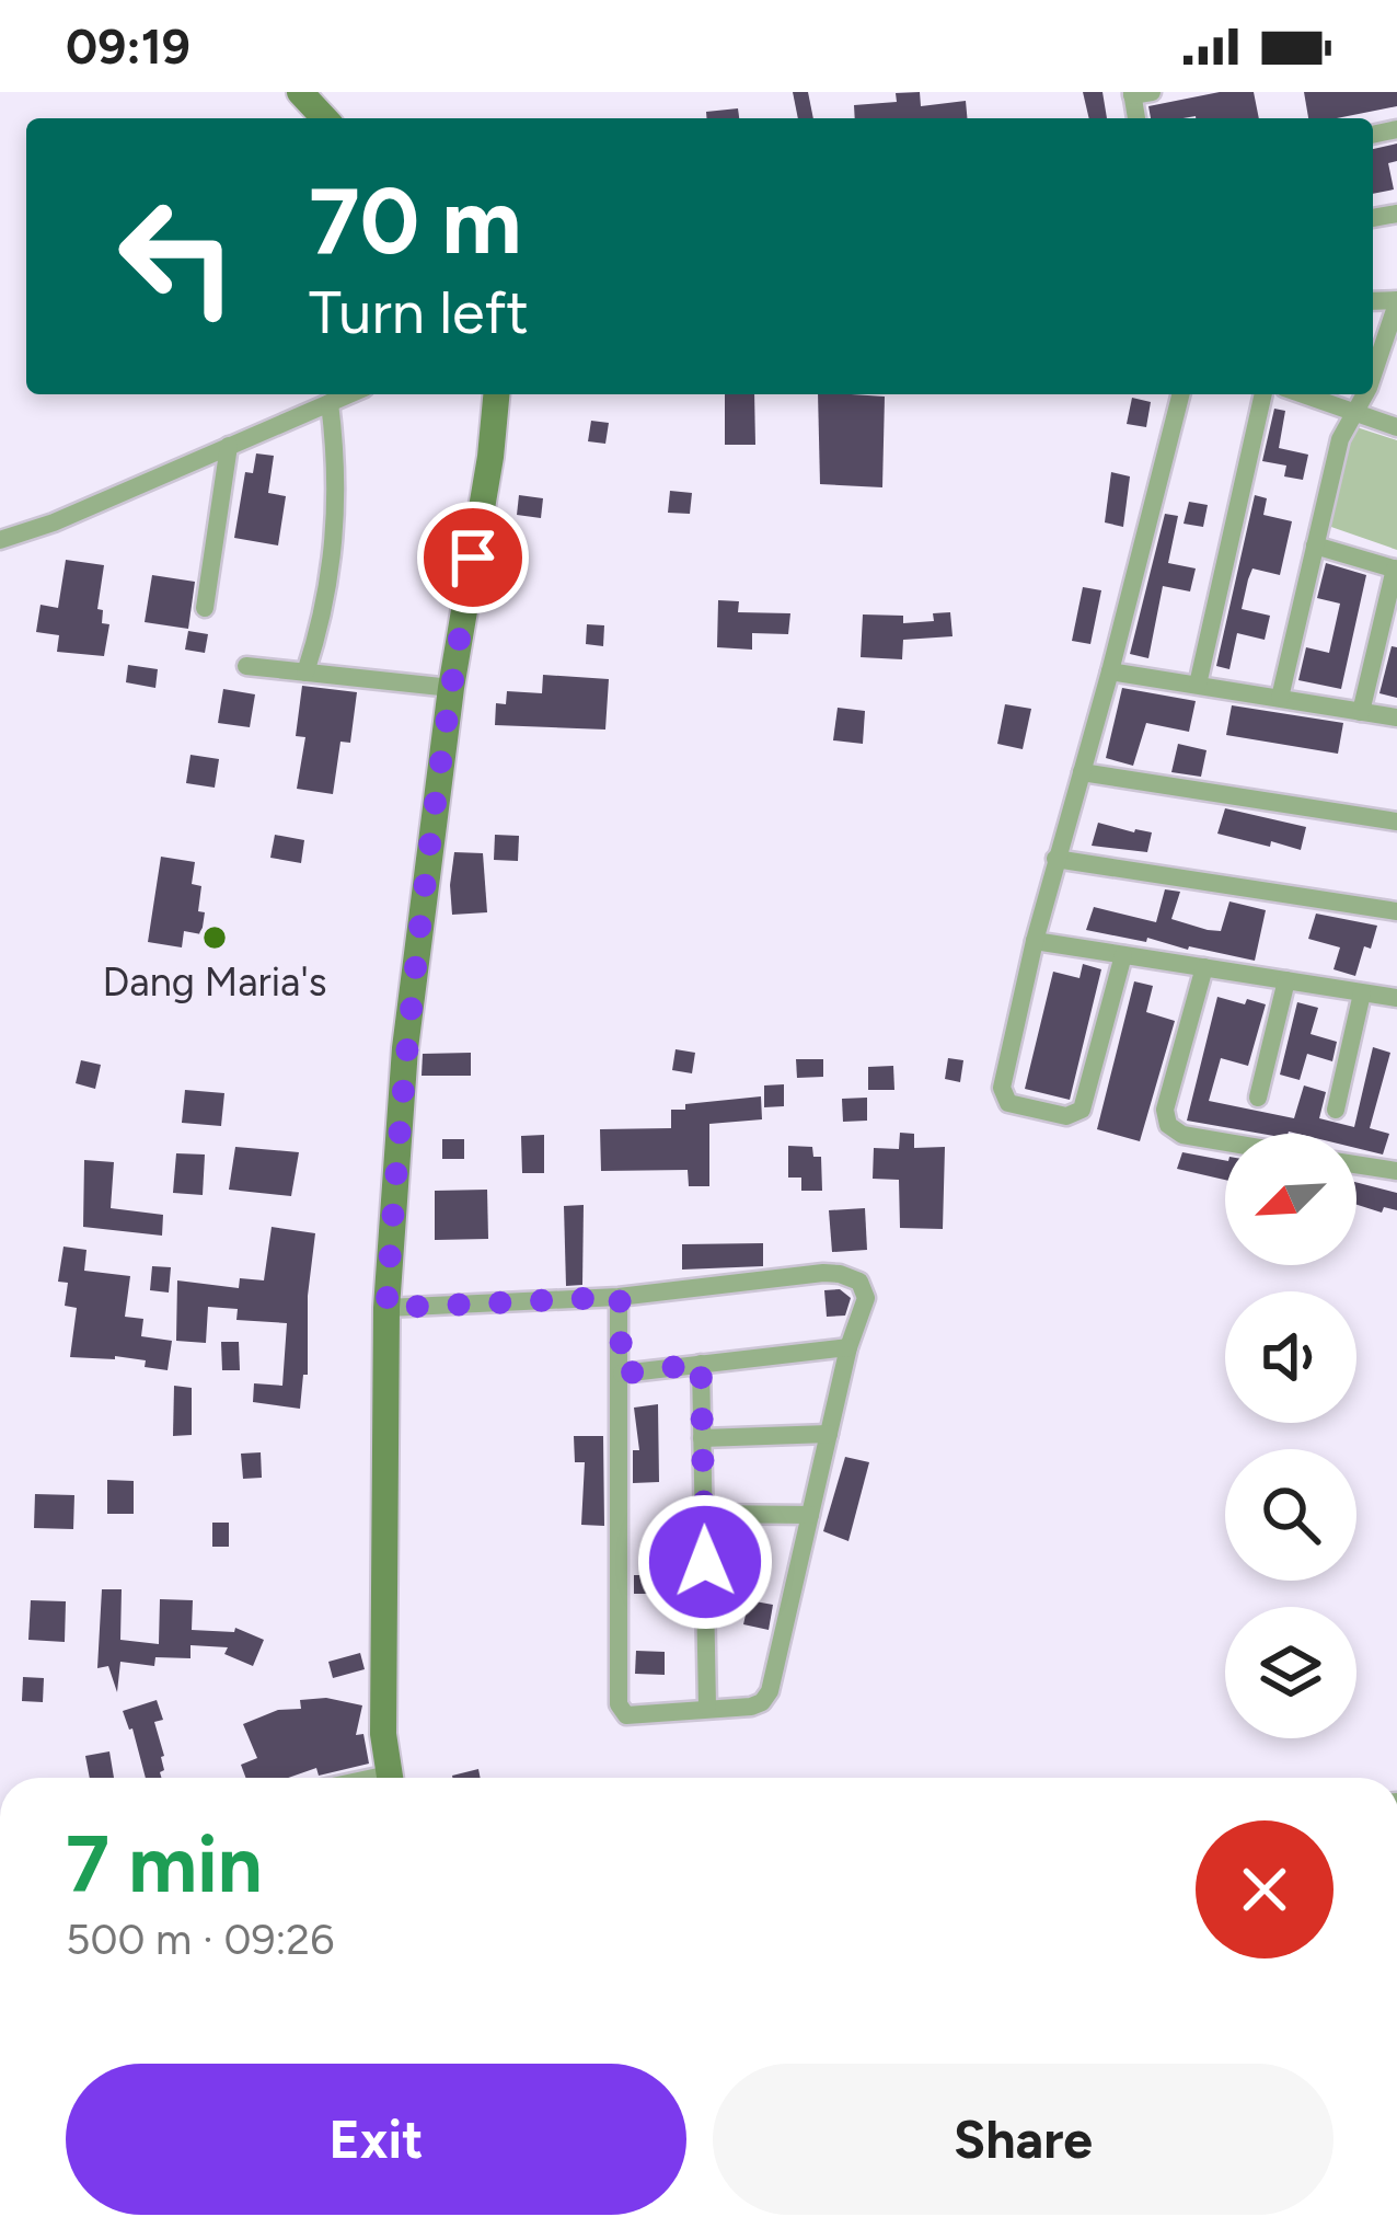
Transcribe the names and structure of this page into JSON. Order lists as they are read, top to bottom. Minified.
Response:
{"places":["Dang Maria's"],"north":"bottom left","page":{"status":"09:19","turn":["70 m","Turn left"],"heading":["7 min","500 m · 09:26"],"buttons":["Exit","Share"]}}
